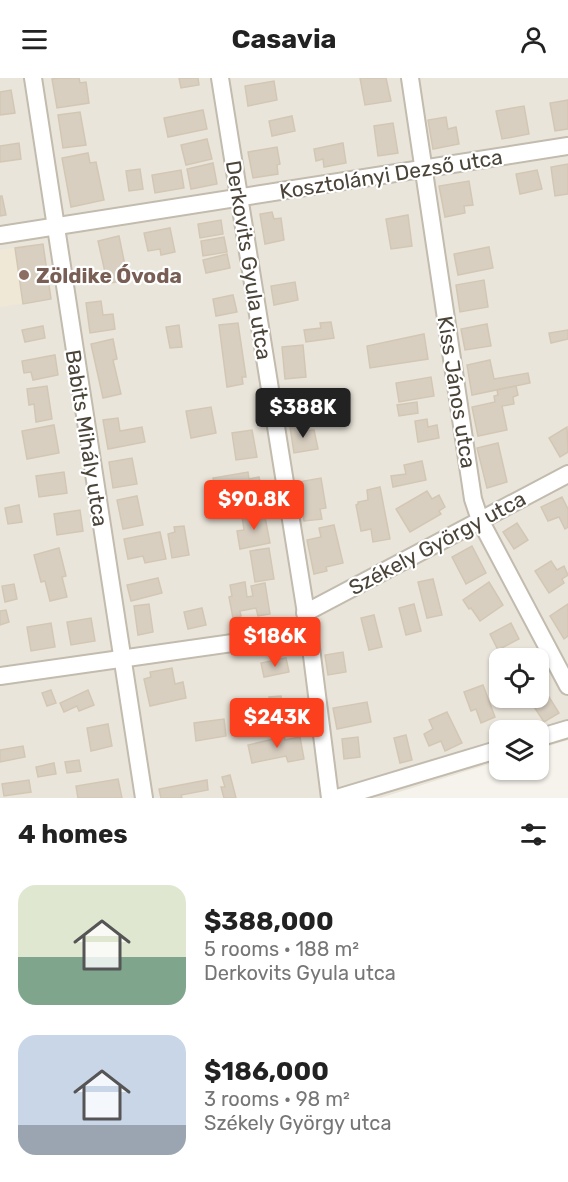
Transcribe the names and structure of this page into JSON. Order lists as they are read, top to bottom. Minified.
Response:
{"streets":{"street":["Kosztolányi Dezső utca","Derkovits Gyula utca","Kiss János utca","Babits Mihály utca","Székely György utca"]},"crossings":[["Kosztolányi Dezső utca","Derkovits Gyula utca"],["Kosztolányi Dezső utca","Kiss János utca"],["Kosztolányi Dezső utca","Babits Mihály utca"],["Derkovits Gyula utca","Székely György utca"],["Kiss János utca","Székely György utca"]],"places":["Zöldike Óvoda"],"page":{"header":"Casavia","price":["$388K","$90.8K","$186K","$243K"],"heading":"4 homes","list":[{"name":"$388,000","note":"5 rooms · 188 m² · Derkovits Gyula utca"},{"name":"$186,000","note":"3 rooms · 98 m² · Székely György utca"}]}}
